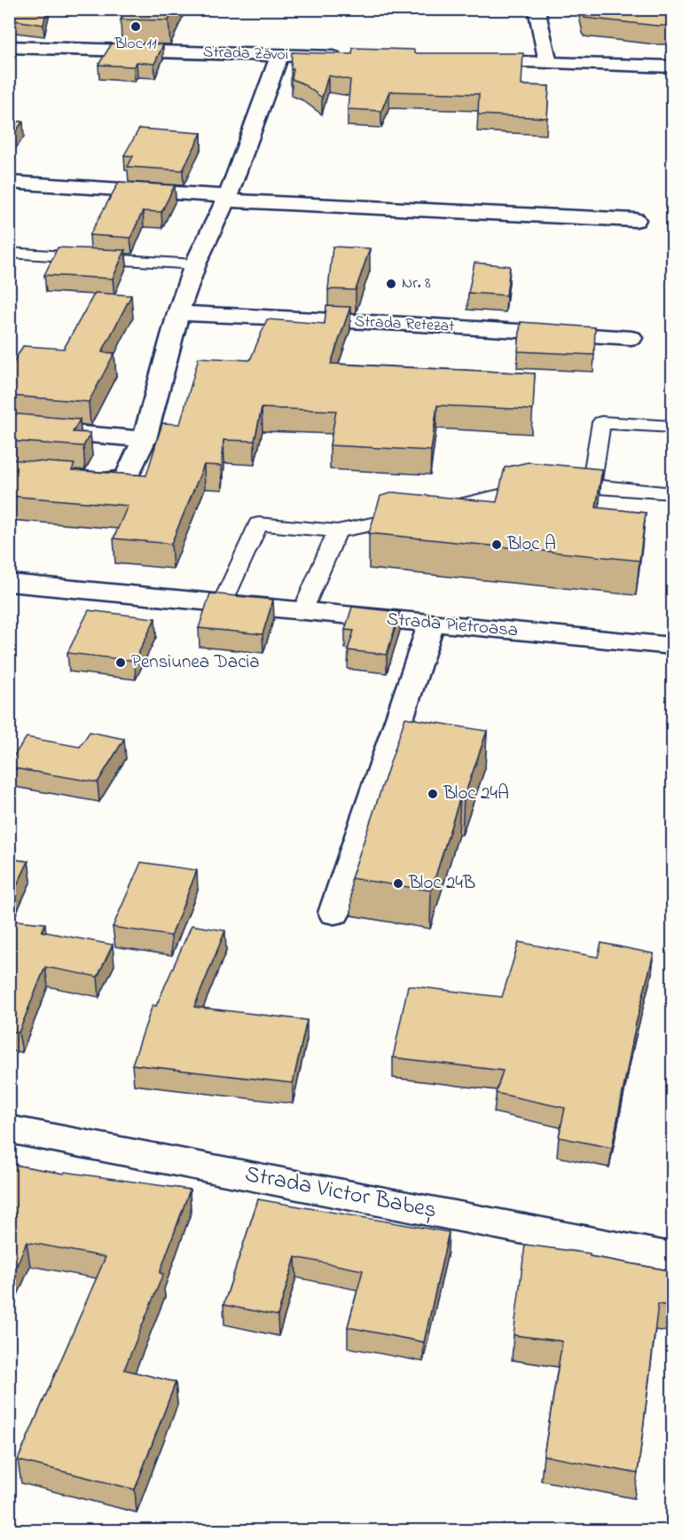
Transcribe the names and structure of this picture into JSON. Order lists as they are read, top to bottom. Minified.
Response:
{"streets":{"street":["Strada Zăvoi","Strada Retezat","Strada Pietroasa","Strada Victor Babeș"]},"places":["Bloc 11","Nr. 8","Bloc A","Pensiunea Dacia","Bloc 24A","Bloc 24B"]}
